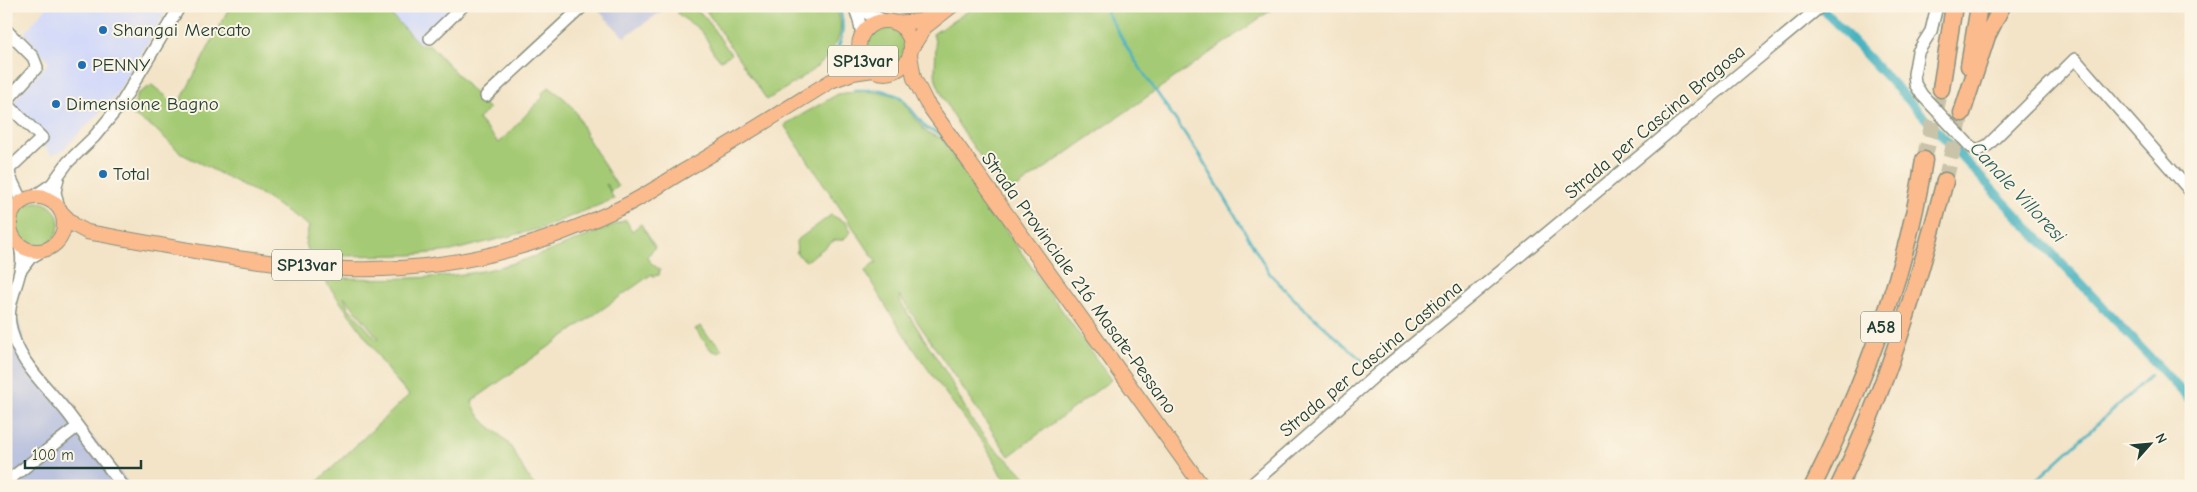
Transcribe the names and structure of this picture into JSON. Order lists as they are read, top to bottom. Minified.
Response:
{"streets":{"highway":["A58"],"main road":["SP13var","Strada Provinciale 216 Masate-Pessano"],"street":["Strada per Cascina Bragosa","Strada per Cascina Castiona"]},"crossings":[["Strada per Cascina Bragosa","Strada per Cascina Castiona"]],"water":["Canale Villoresi"],"places":["Shangai Mercato","PENNY","Dimensione Bagno","Total"],"scale_bar":"100 m","north":"top right"}
